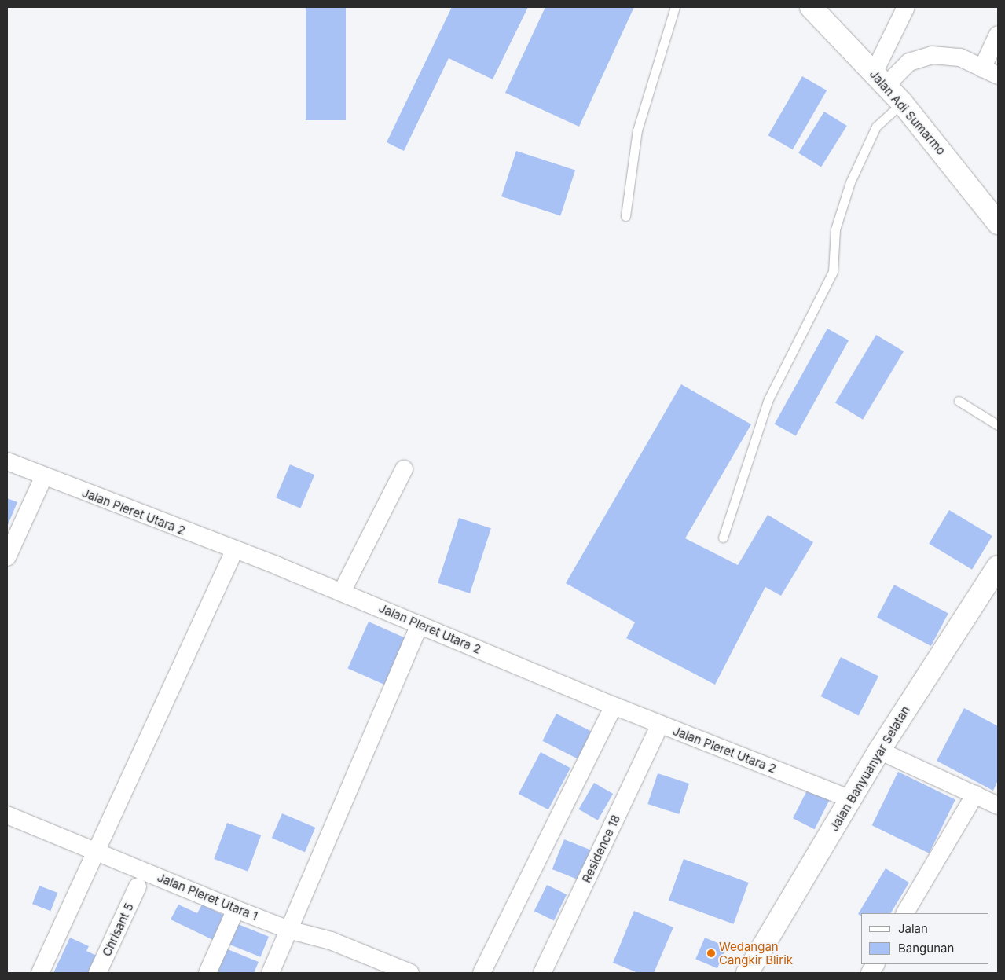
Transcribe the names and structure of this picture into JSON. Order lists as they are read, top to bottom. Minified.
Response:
{"streets":{"street":["Jalan Adi Sumarmo","Jalan Pleret Utara 2","Jalan Banyuanyar Selatan","Residence 18","Jalan Pleret Utara 1","Chrisant 5"]},"crossings":[["Jalan Pleret Utara 2","Jalan Banyuanyar Selatan"],["Jalan Pleret Utara 2","Residence 18"]],"places":["Wedangan Cangkir Blirik"],"legend":["Jalan","Bangunan"]}
